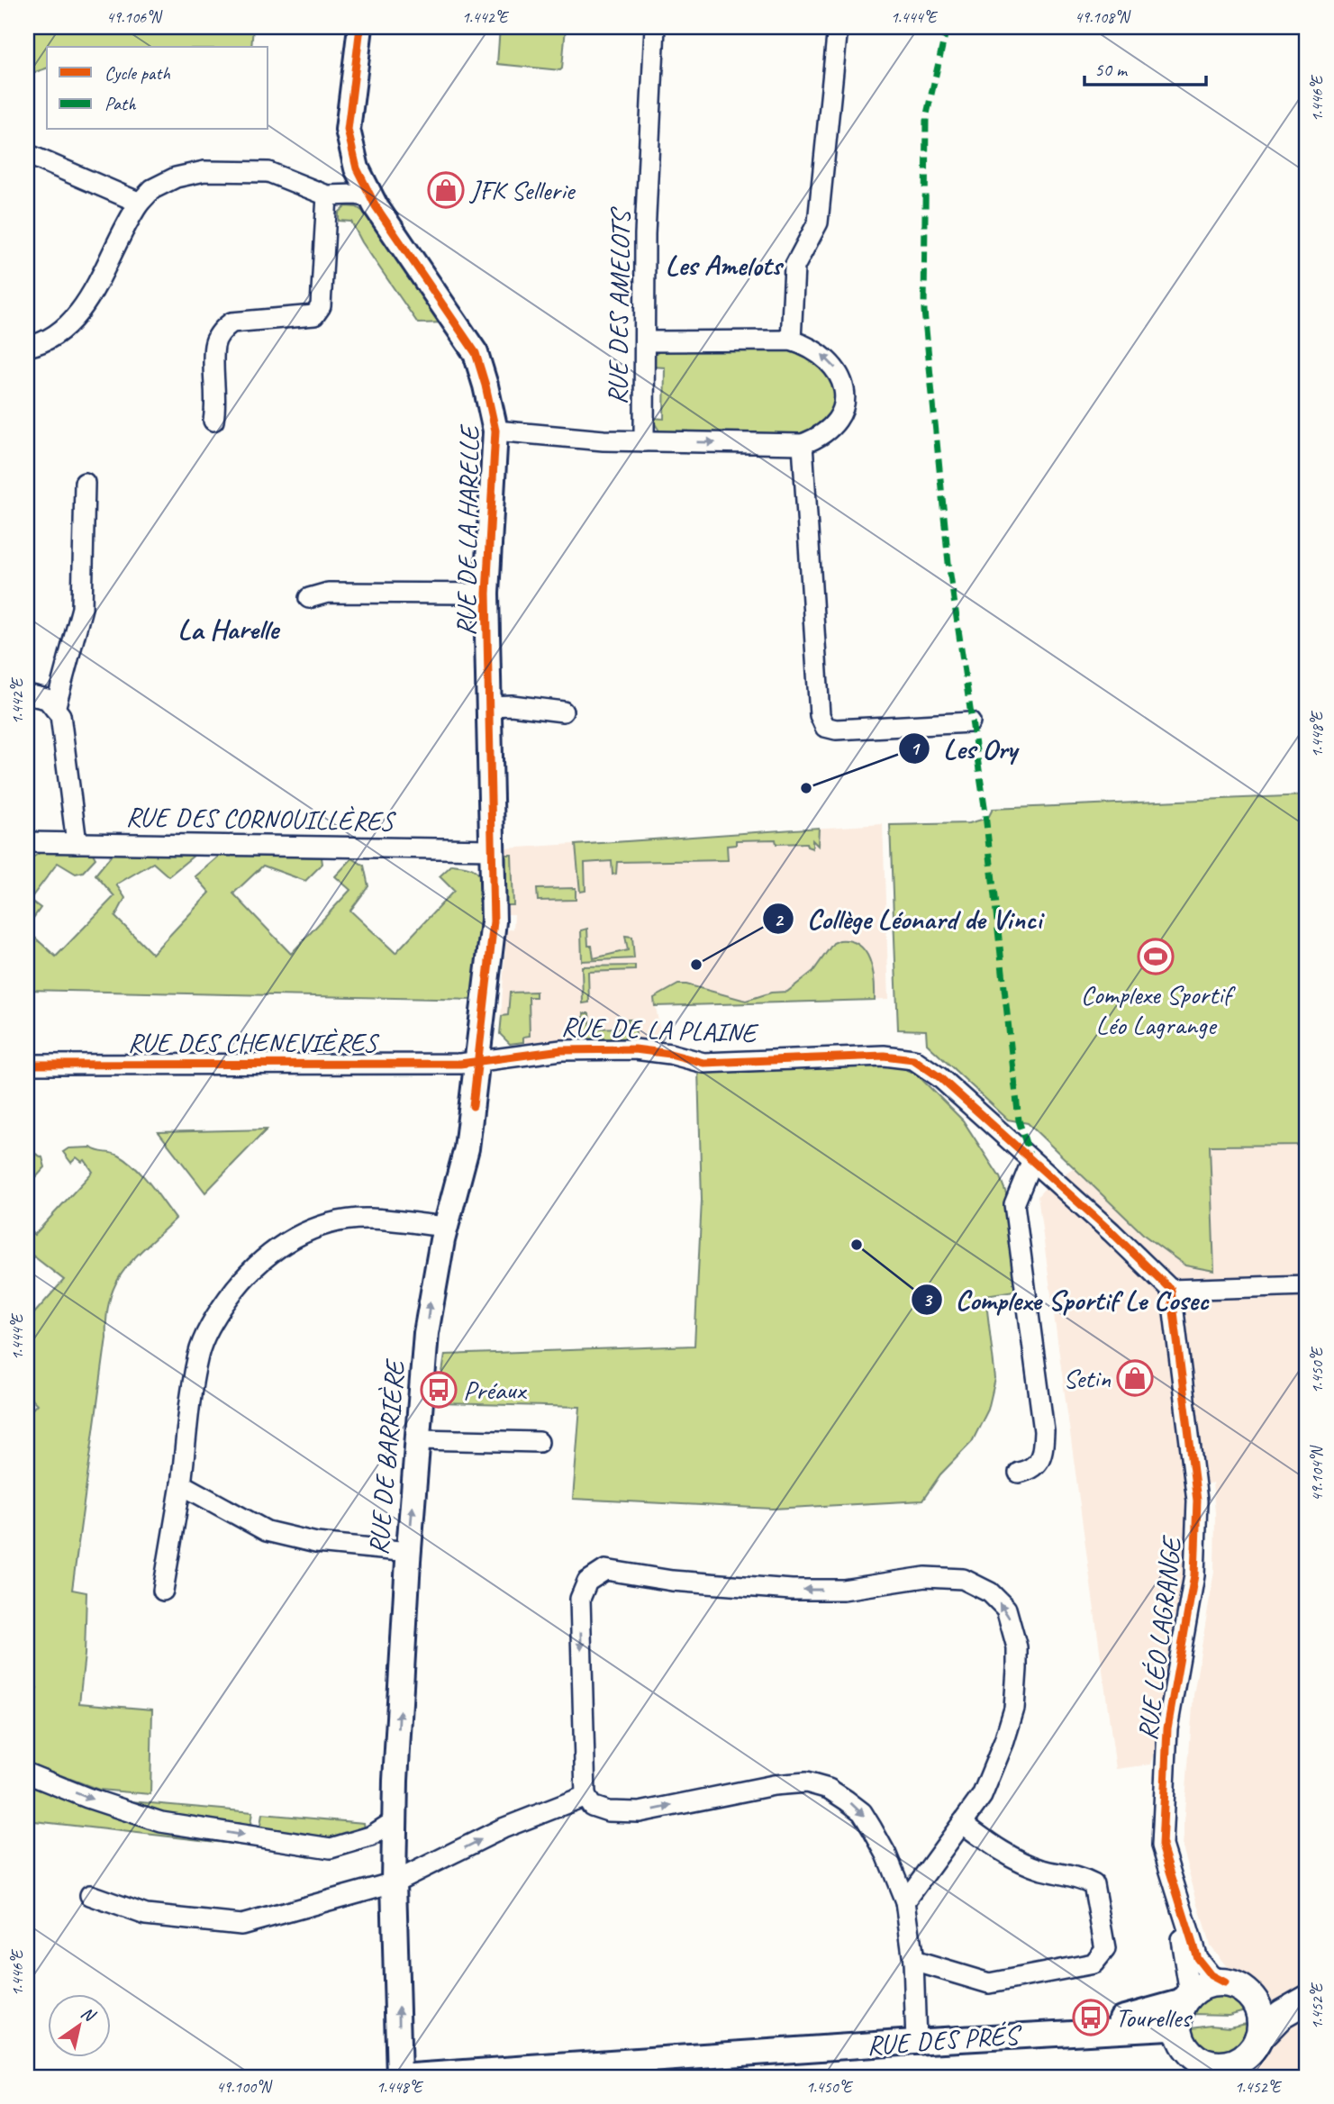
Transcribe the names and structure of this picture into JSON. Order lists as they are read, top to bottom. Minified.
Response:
{"streets":{"street":["RUE DES AMELOTS","RUE DE LA HARELLE","RUE DES CORNOUILLÈRES","RUE DE LA PLAINE","RUE DES CHENEVIÈRES","RUE DE BARRIÈRE","RUE LÉO LAGRANGE","RUE DES PRÉS"]},"crossings":[["RUE DES AMELOTS","RUE DE LA HARELLE"],["RUE DE LA HARELLE","RUE DES CORNOUILLÈRES"],["RUE DE LA HARELLE","RUE DE BARRIÈRE"],["RUE DES CORNOUILLÈRES","RUE DE BARRIÈRE"],["RUE DE LA PLAINE","RUE DES CHENEVIÈRES"],["RUE DE LA PLAINE","RUE DE BARRIÈRE"],["RUE DES CHENEVIÈRES","RUE DE BARRIÈRE"],["RUE DE BARRIÈRE","RUE DES PRÉS"],["RUE LÉO LAGRANGE","RUE DES PRÉS"]],"one_way":["RUE DE BARRIÈRE"],"districts":["Les Amelots","La Harelle"],"places":{"shop":["JFK Sellerie","Setin"],"other":["Les Ory","Collège Léonard de Vinci","Complexe Sportif Le Cosec"],"sports":["Complexe Sportif Léo Lagrange"],"bus stop":["Préaux","Tourelles"]},"legend":["Cycle path","Path"],"scale_bar":"50 m","north":"top right","coordinates":["49.106°N","1.442°E","1.444°E","49.108°N","1.446°E","1.448°E","1.450°E","49.104°N","1.452°E","49.100°N"]}
